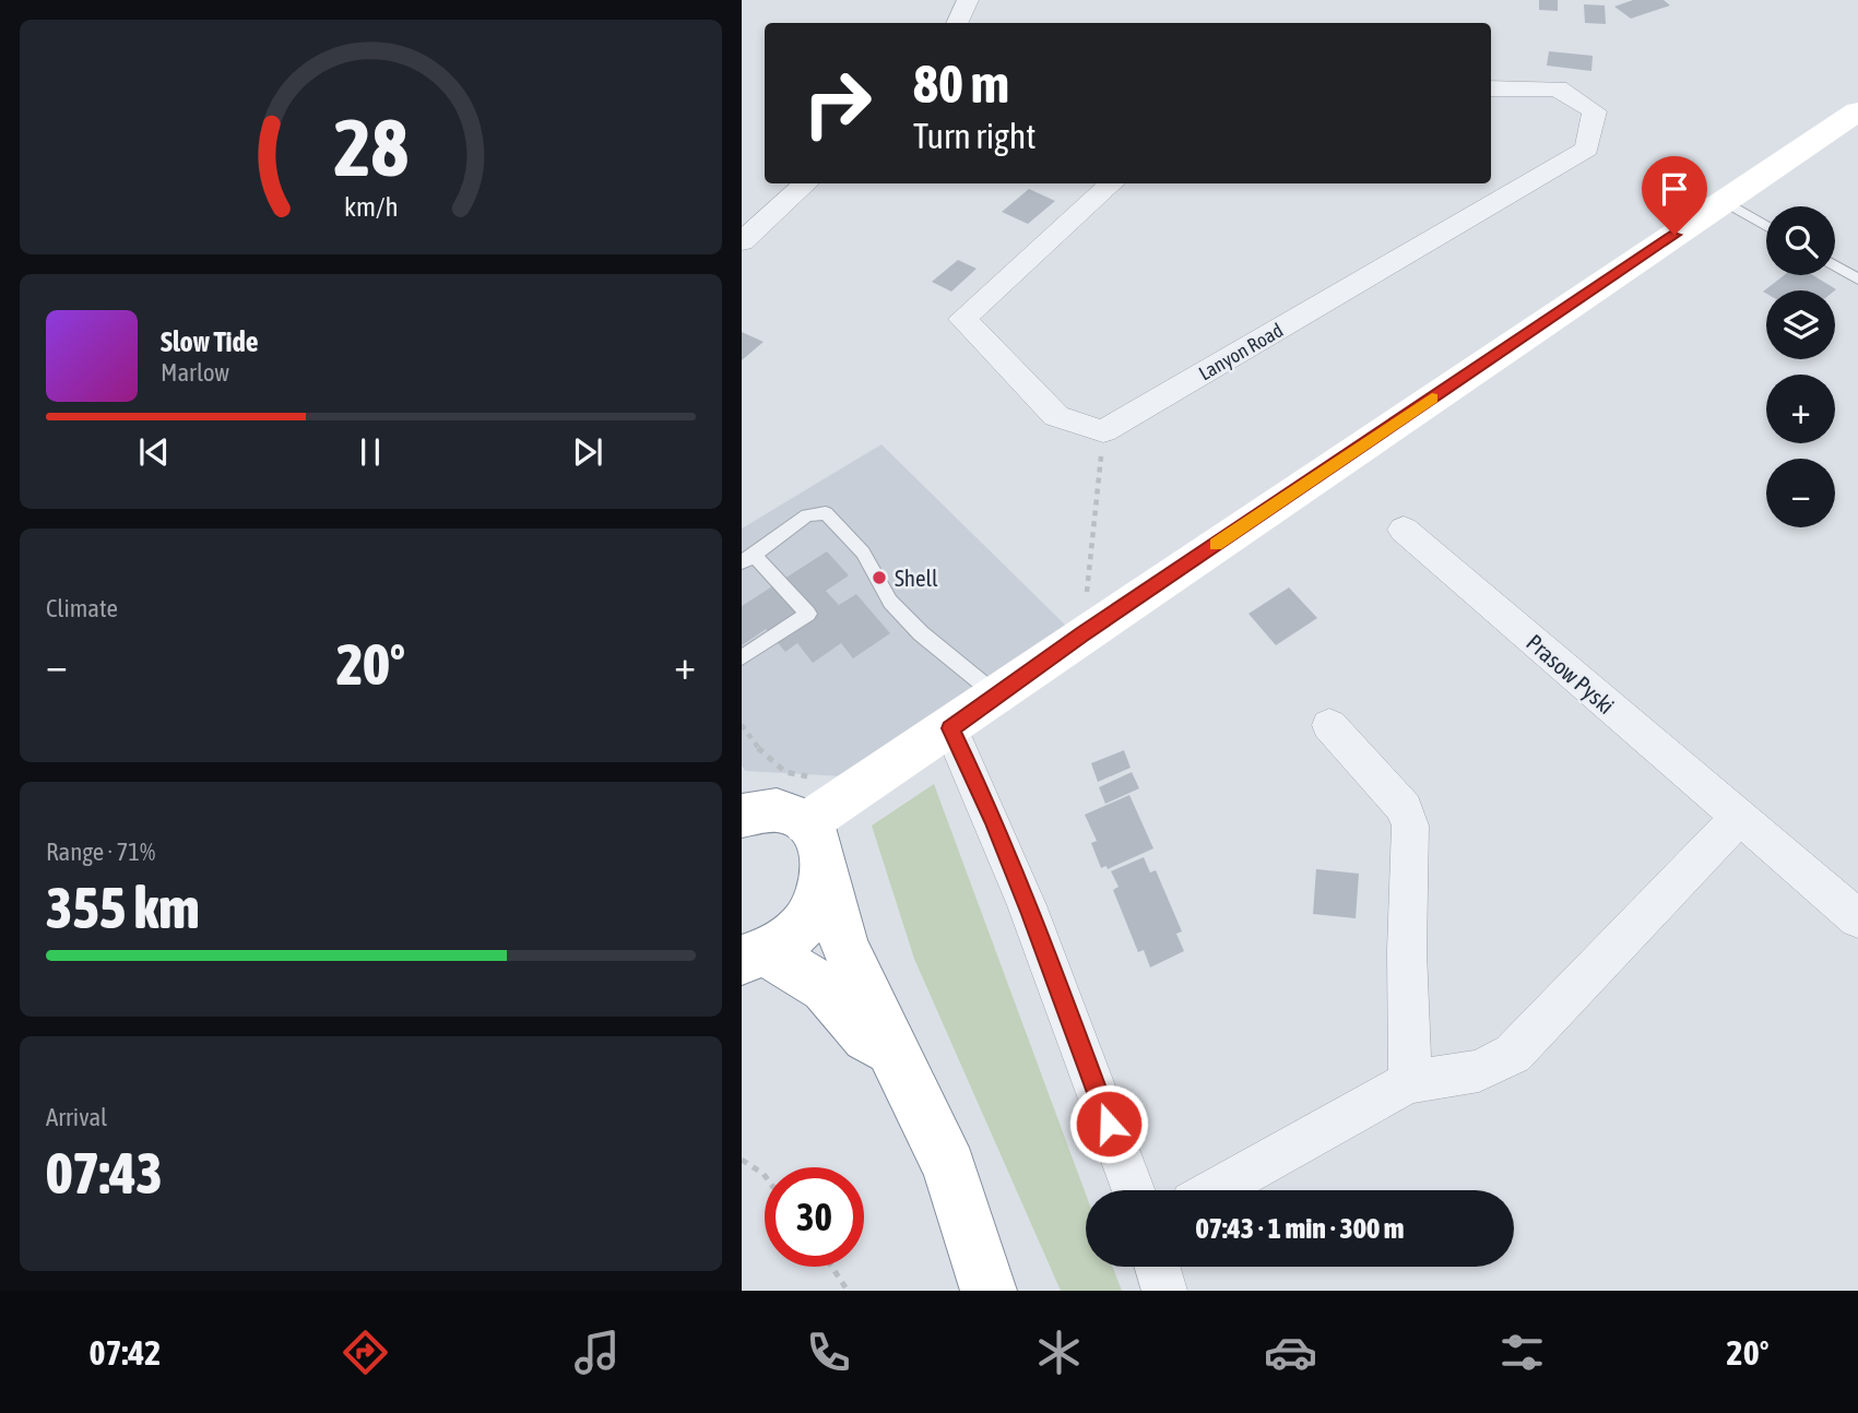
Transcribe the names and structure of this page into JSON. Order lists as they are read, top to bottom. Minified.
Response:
{"streets":{"street":["Lanyon Road","Prasow Pyski"]},"places":["Shell"],"page":{"turn":["80 m","Turn right"],"map_buttons":["+","−"],"song":["Slow Tide","Marlow"],"tile":["Climate",["Range · 71%","355 km"],["Arrival","07:43"]],"heat":["−","20°","+"],"limit":"30","trip":"07:43 · 1 min · 300 m","tabs":["07:42","20°"],"gauge":["28","km/h"]}}
